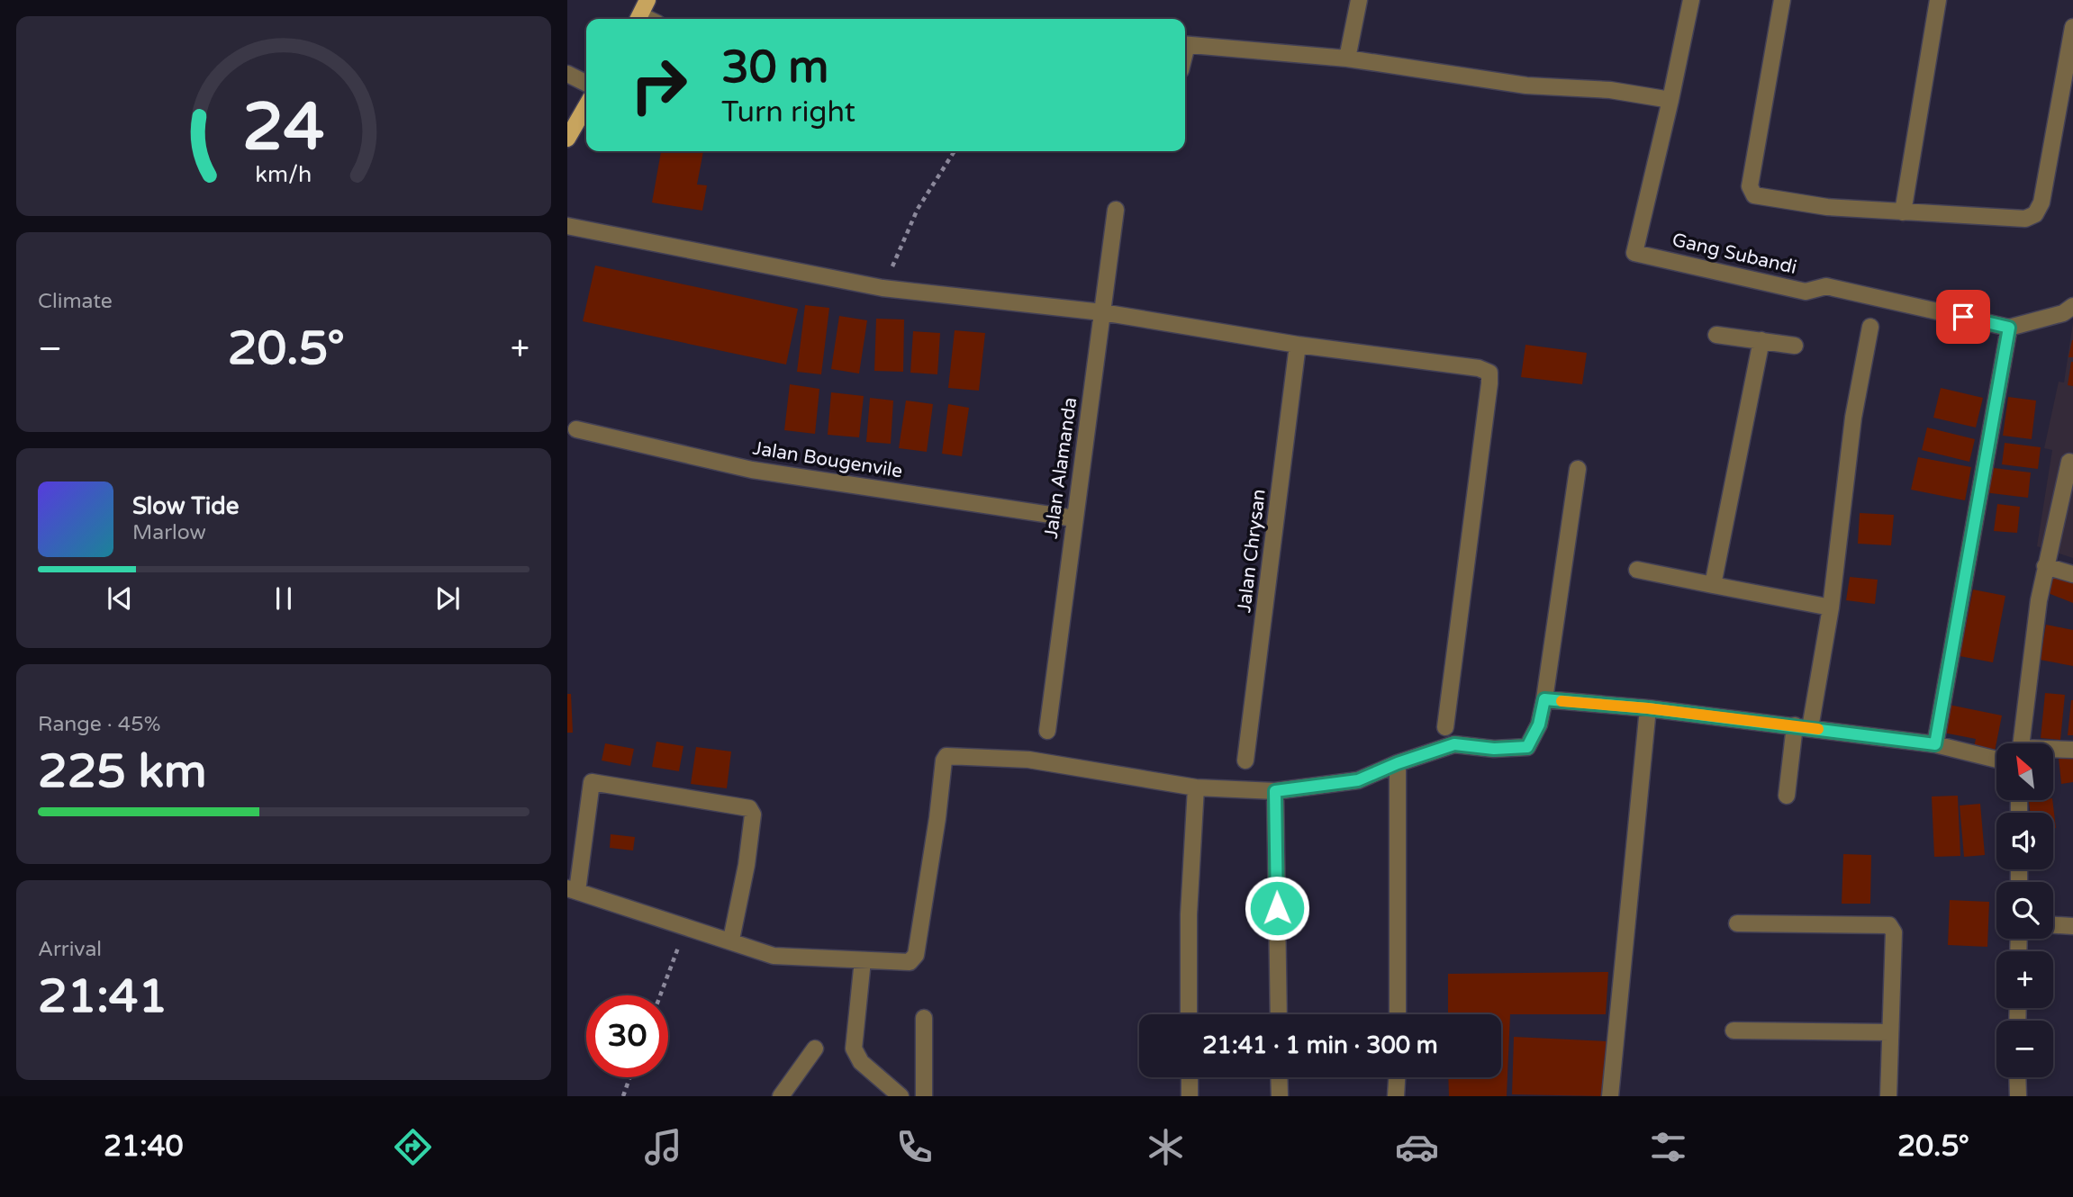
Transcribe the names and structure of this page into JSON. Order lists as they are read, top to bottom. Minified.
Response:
{"streets":{"street":["Gang Subandi","Jalan Bougenvile","Jalan Alamanda","Jalan Chrysan"]},"crossings":[["Jalan Bougenvile","Jalan Alamanda"]],"north":"top left","page":{"turn":["30 m","Turn right"],"tile":["Climate",["Range · 45%","225 km"],["Arrival","21:41"]],"heat":["−","20.5°","+"],"song":["Slow Tide","Marlow"],"map_buttons":["+","−"],"limit":"30","trip":"21:41 · 1 min · 300 m","tabs":["21:40","20.5°"],"gauge":["24","km/h"]}}
